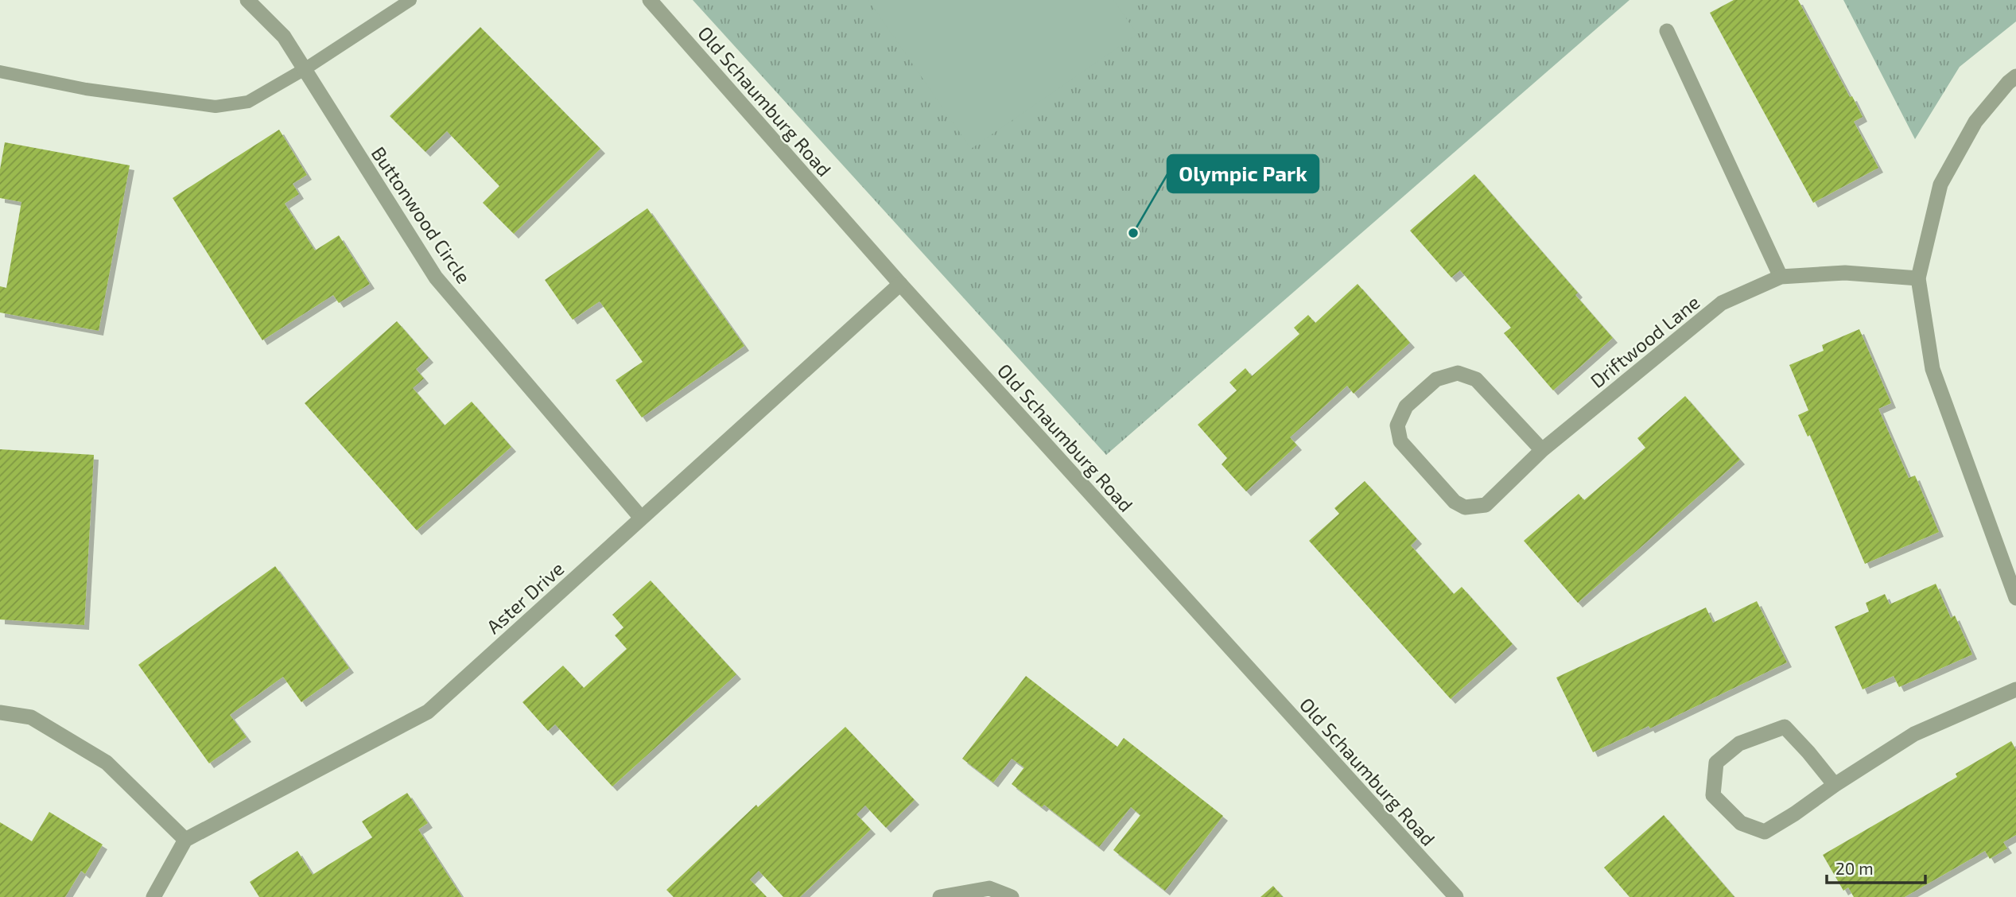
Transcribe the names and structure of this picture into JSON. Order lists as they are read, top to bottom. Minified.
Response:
{"streets":{"street":["Old Schaumburg Road","Buttonwood Circle","Driftwood Lane","Aster Drive"]},"crossings":[["Old Schaumburg Road","Aster Drive"],["Buttonwood Circle","Aster Drive"]],"places":["Olympic Park"],"scale_bar":"20 m"}
